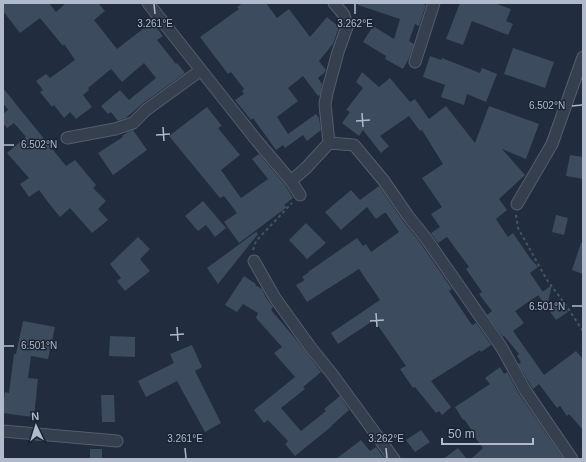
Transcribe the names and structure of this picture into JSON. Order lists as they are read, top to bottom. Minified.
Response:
{"scale_bar":"50 m","north":"top","coordinates":["3.261°E","3.262°E","6.502°N","6.501°N"]}
